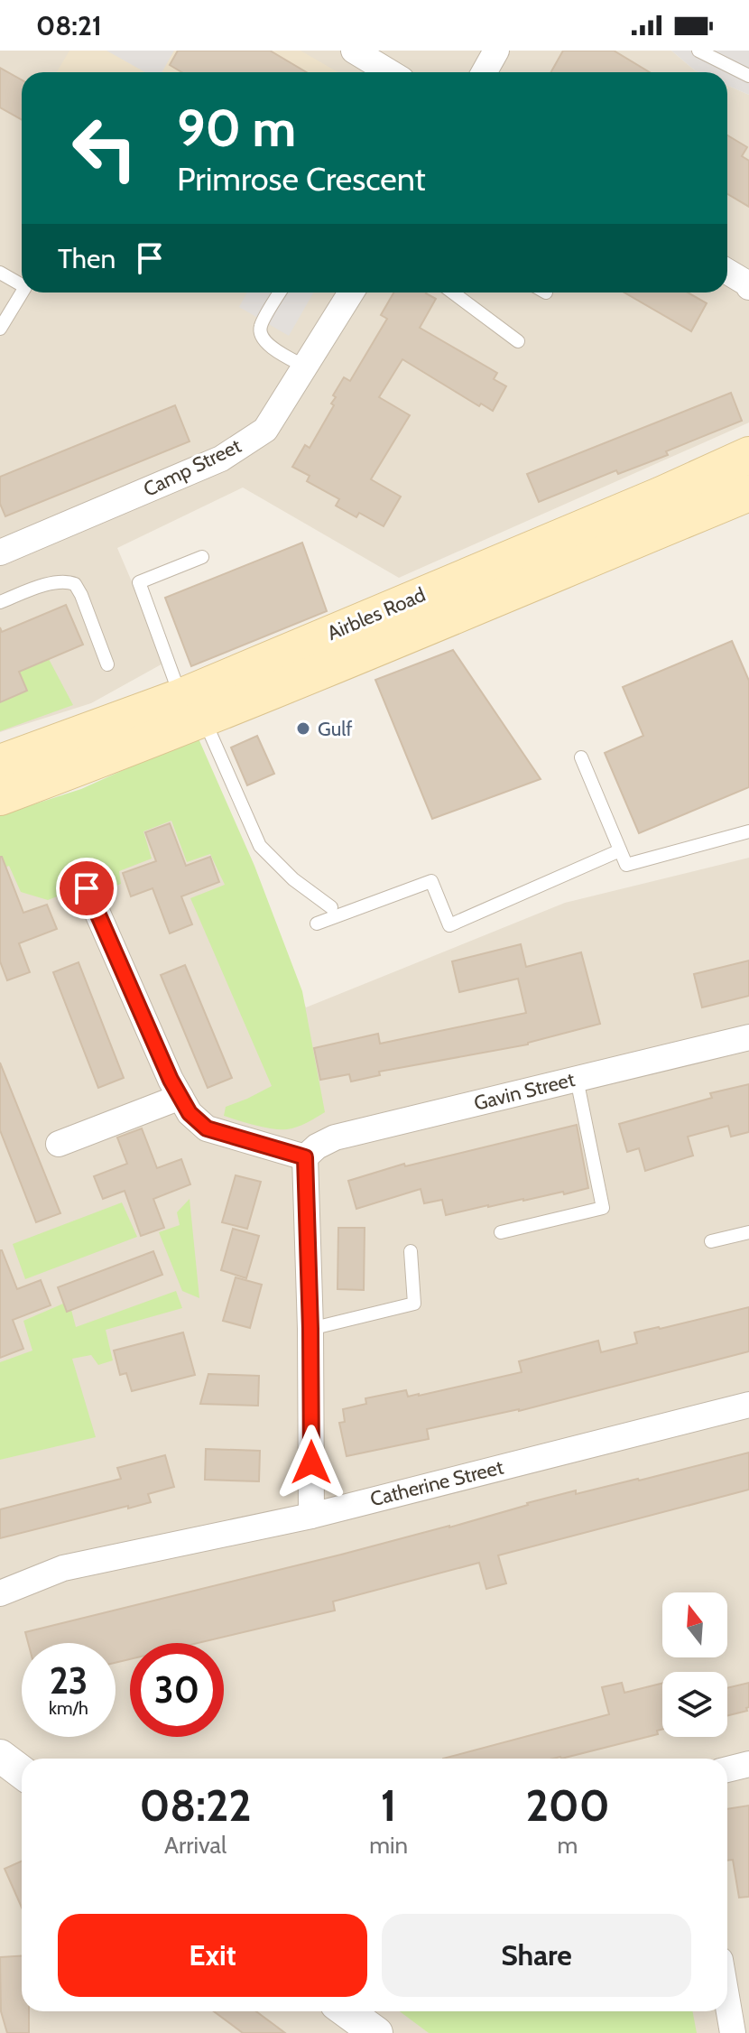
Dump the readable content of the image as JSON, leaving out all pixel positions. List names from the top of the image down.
{
  "streets": {
    "main road": ["Airbles Road"],
    "street": ["Camp Street", "Gavin Street", "Catherine Street"]
  },
  "places": ["Gulf"],
  "north": "top",
  "page": {
    "status": "08:21",
    "turn": ["90 m", "Primrose Crescent"],
    "then": "Then",
    "speed": "23 km/h",
    "limit": "30",
    "eta": [
      "08:22",
      "Arrival",
      "1",
      "min",
      "200",
      "m"
    ],
    "buttons": ["Exit", "Share"]
  }
}
